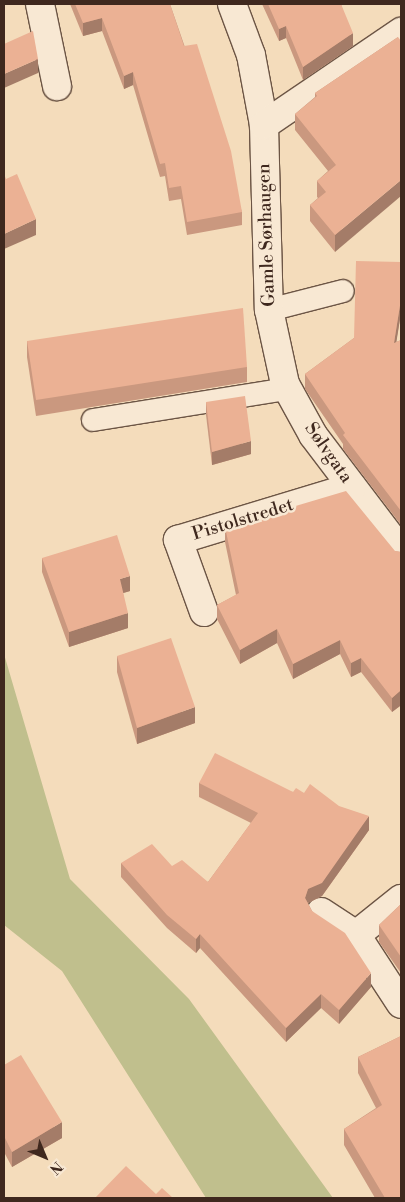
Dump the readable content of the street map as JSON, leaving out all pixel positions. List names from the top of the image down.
{
  "streets": {
    "street": ["Gamle Sørhaugen", "Sølvgata", "Pistolstredet"]
  },
  "crossings": [
    ["Gamle Sørhaugen", "Sølvgata"],
    ["Sølvgata", "Pistolstredet"]
  ],
  "north": "bottom right"
}
